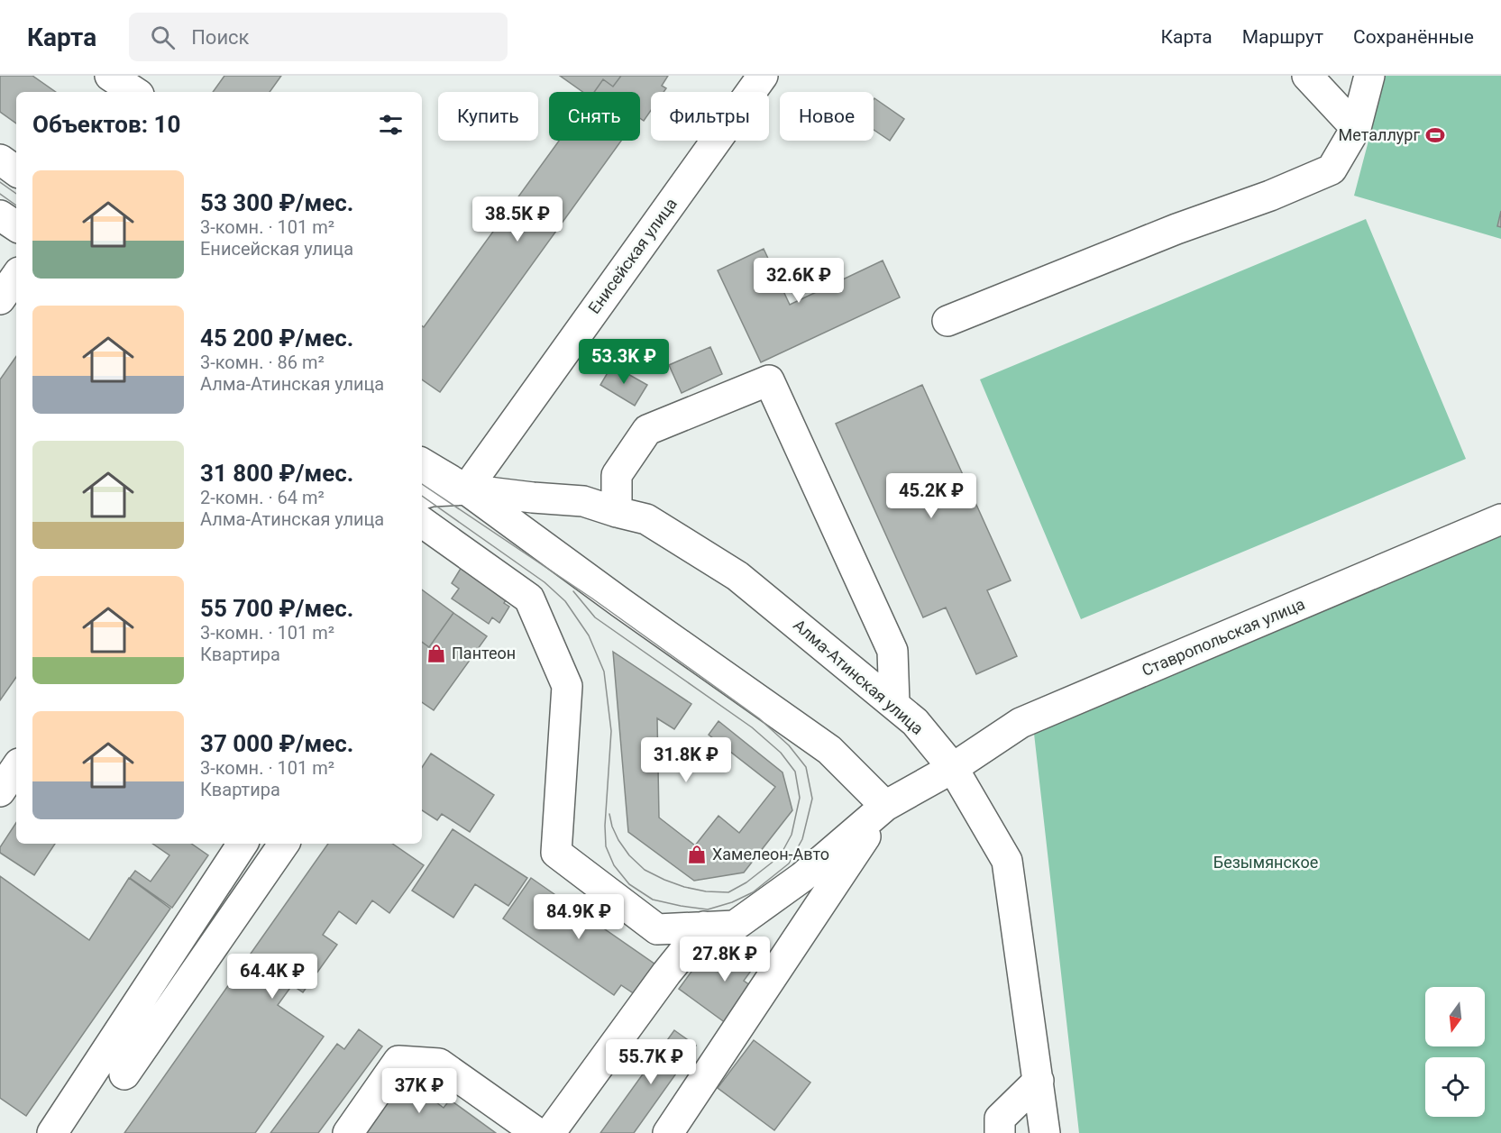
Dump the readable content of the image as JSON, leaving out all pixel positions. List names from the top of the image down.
{
  "streets": {
    "street": ["Енисейская улица", "Ставропольская улица", "Алма-Атинская улица"]
  },
  "crossings": [
    ["Енисейская улица", "Алма-Атинская улица"],
    ["Ставропольская улица", "Алма-Атинская улица"]
  ],
  "parks": ["Безымянское"],
  "places": {
    "sports": ["Металлург"],
    "shop": ["Пантеон", "Хамелеон-Авто"]
  },
  "north": "bottom",
  "page": {
    "header": "Карта",
    "search": "Поиск",
    "nav": ["Карта", "Маршрут", "Сохранённые"],
    "chip": [
      "Купить",
      "Снять",
      "Фильтры",
      "Новое"
    ],
    "heading": "Объектов: 10",
    "list": [
      {
        "name": "53 300 ₽/мес.",
        "note": "3-комн. · 101 m² · Енисейская улица"
      },
      {
        "name": "45 200 ₽/мес.",
        "note": "3-комн. · 86 m² · Алма-Атинская улица"
      },
      {
        "name": "31 800 ₽/мес.",
        "note": "2-комн. · 64 m² · Алма-Атинская улица"
      },
      {
        "name": "55 700 ₽/мес.",
        "note": "3-комн. · 101 m² · Квартира"
      },
      {
        "name": "37 000 ₽/мес.",
        "note": "3-комн. · 101 m² · Квартира"
      }
    ],
    "price": [
      "38.5K ₽",
      "32.6K ₽",
      "53.3K ₽",
      "45.2K ₽",
      "31.8K ₽",
      "84.9K ₽",
      "27.8K ₽",
      "64.4K ₽",
      "55.7K ₽",
      "37K ₽"
    ]
  }
}
